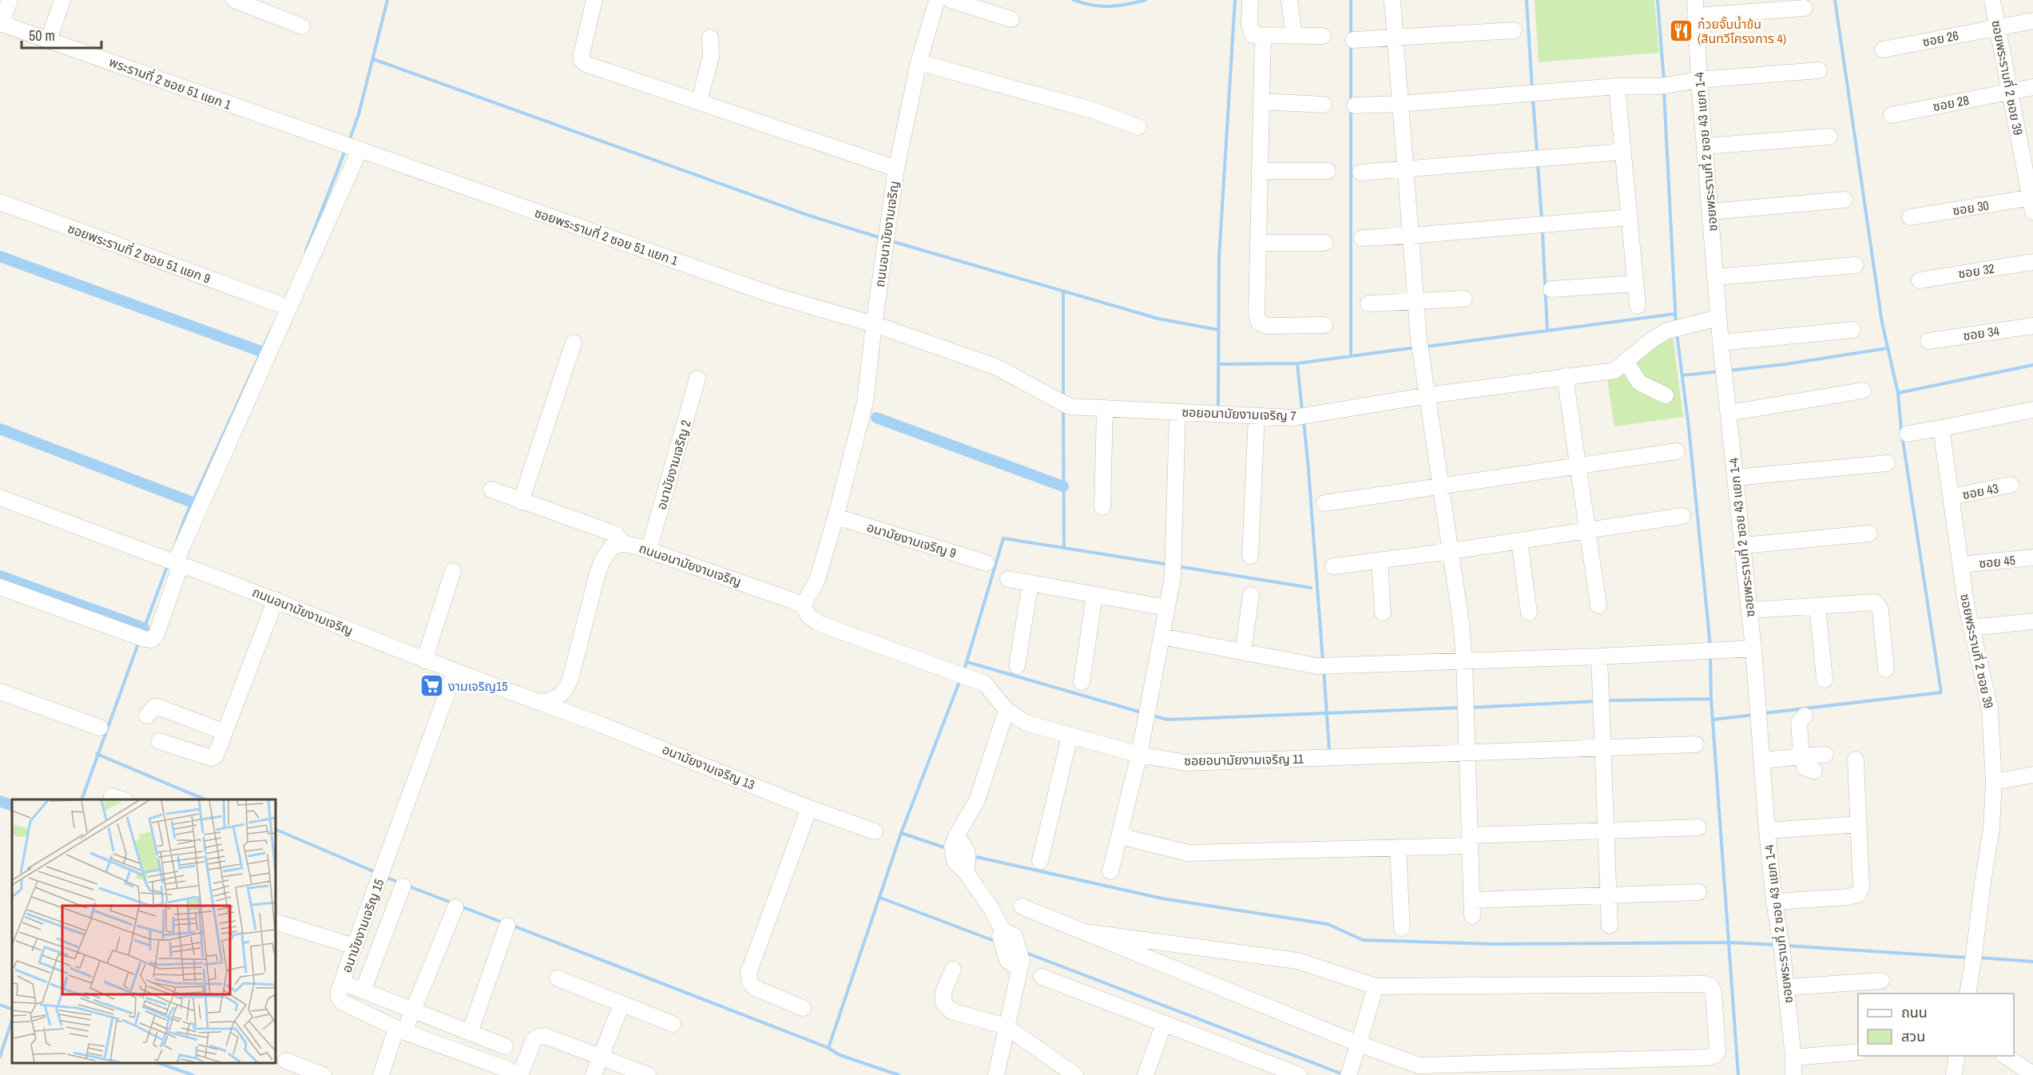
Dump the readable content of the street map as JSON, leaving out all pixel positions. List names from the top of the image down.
{
  "streets": {
    "street": [
      "ซอย 26",
      "ซอยพระรามที่ 2 ซอย 39",
      "พระรามที่ 2 ซอย 51 แยก 1",
      "ซอย 28",
      "ซอยพระรามที่ 2 ซอย 43 แยก 1-4",
      "ซอย 30",
      "ถนนอนามัยงามเจริญ",
      "ซอยพระรามที่ 2 ซอย 51 แยก 1",
      "ซอยพระรามที่ 2 ซอย 51 แยก 9",
      "ซอย 32",
      "ซอย 34",
      "ซอยอนามัยงามเจริญ 7",
      "อนามัยงามเจริญ 2",
      "ซอย 43",
      "อนามัยงามเจริญ 9",
      "ซอย 45",
      "ซอยอนามัยงามเจริญ 11",
      "อนามัยงามเจริญ 13",
      "อนามัยงามเจริญ 15"
    ]
  },
  "crossings": [
    ["ซอย 26", "ซอยพระรามที่ 2 ซอย 39"],
    ["ซอยพระรามที่ 2 ซอย 39", "ซอย 28"],
    ["ซอยพระรามที่ 2 ซอย 39", "ซอย 30"],
    ["ซอยพระรามที่ 2 ซอย 39", "ซอย 43"],
    ["ซอยพระรามที่ 2 ซอย 39", "ซอย 45"],
    ["พระรามที่ 2 ซอย 51 แยก 1", "ซอยพระรามที่ 2 ซอย 51 แยก 1"],
    ["ซอยพระรามที่ 2 ซอย 43 แยก 1-4", "ซอยอนามัยงามเจริญ 7"],
    ["ถนนอนามัยงามเจริญ", "ซอยพระรามที่ 2 ซอย 51 แยก 1"],
    ["ถนนอนามัยงามเจริญ", "ซอยอนามัยงามเจริญ 7"],
    ["ถนนอนามัยงามเจริญ", "อนามัยงามเจริญ 2"],
    ["ถนนอนามัยงามเจริญ", "อนามัยงามเจริญ 9"],
    ["ถนนอนามัยงามเจริญ", "ซอยอนามัยงามเจริญ 11"],
    ["ถนนอนามัยงามเจริญ", "อนามัยงามเจริญ 13"],
    ["ถนนอนามัยงามเจริญ", "อนามัยงามเจริญ 15"],
    ["ซอยพระรามที่ 2 ซอย 51 แยก 1", "ซอยอนามัยงามเจริญ 7"]
  ],
  "places": {
    "restaurant": ["ก๋วยจั๊บน้ำข้น (สินทวีโครงการ 4)"],
    "supermarket": ["งามเจริญ15"]
  },
  "legend": ["ถนน", "สวน"],
  "scale_bar": "50 m"
}
